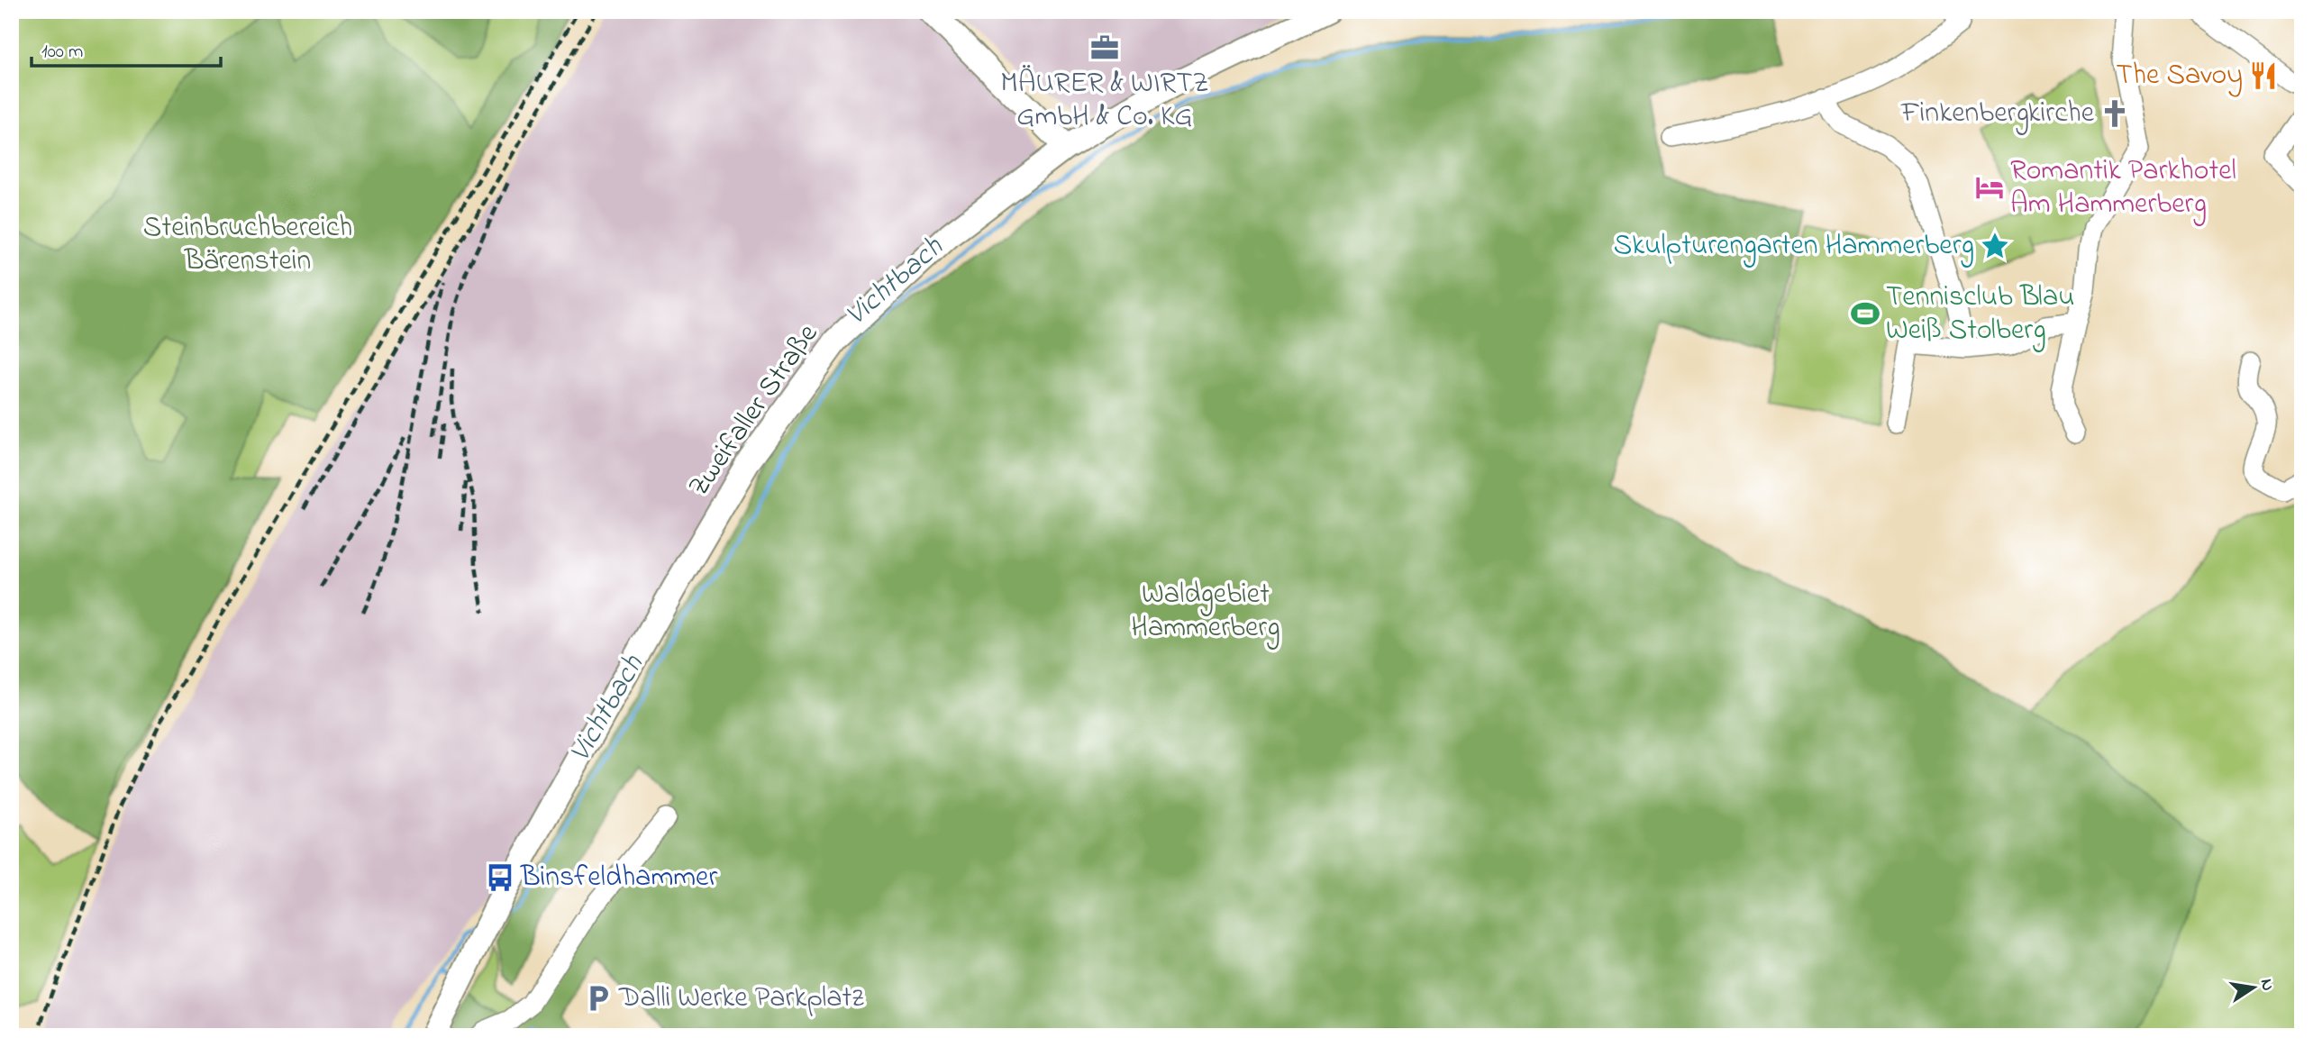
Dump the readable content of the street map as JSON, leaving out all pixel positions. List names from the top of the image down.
{
  "streets": {
    "main road": ["Zweifaller Straße"]
  },
  "water": ["Vichtbach"],
  "parks": ["Steinbruchbereich Bärenstein", "Waldgebiet Hammerberg"],
  "places": {
    "office": ["MÄURER & WIRTZ GmbH & Co. KG"],
    "restaurant": ["The Savoy"],
    "church": ["Finkenbergkirche"],
    "hotel": ["Romantik Parkhotel Am Hammerberg"],
    "place": ["Skulpturengarten Hammerberg"],
    "sports": ["Tennisclub Blau Weiß Stolberg"],
    "bus stop": ["Binsfeldhammer"],
    "parking": ["Dalli Werke Parkplatz"]
  },
  "scale_bar": "100 m",
  "north": "right"
}
